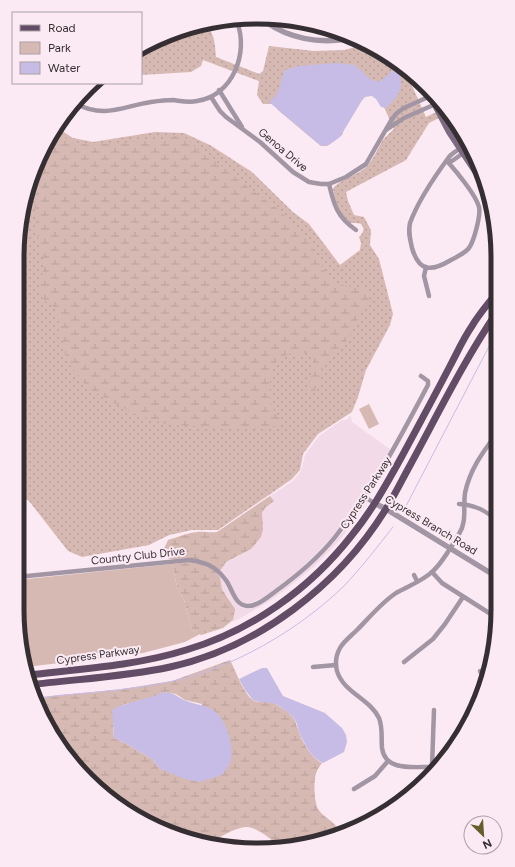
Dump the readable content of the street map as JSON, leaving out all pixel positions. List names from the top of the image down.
{
  "streets": {
    "main road": ["Cypress Parkway"],
    "street": ["Genoa Drive", "Cypress Branch Road", "Country Club Drive"]
  },
  "crossings": [
    ["Cypress Parkway", "Cypress Branch Road"]
  ],
  "legend": ["Road", "Park", "Water"],
  "north": "bottom right"
}
